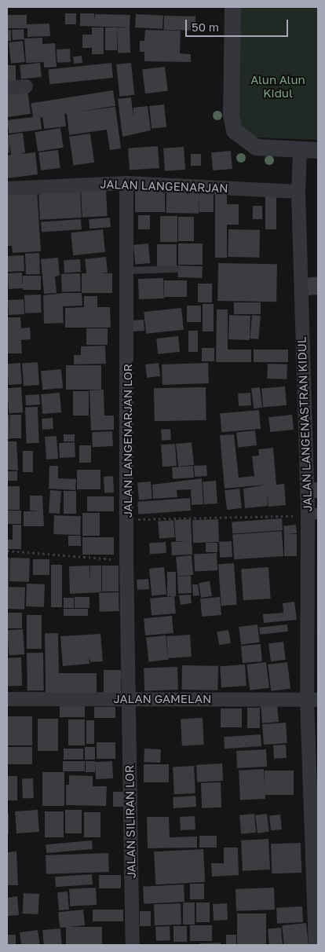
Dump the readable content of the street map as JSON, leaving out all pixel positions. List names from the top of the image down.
{
  "streets": {
    "street": [
      "JALAN LANGENARJAN",
      "JALAN LANGENASTRAN KIDUL",
      "JALAN LANGENARJAN LOR",
      "JALAN GAMELAN",
      "JALAN SILIRAN LOR"
    ]
  },
  "crossings": [
    ["JALAN LANGENARJAN", "JALAN LANGENASTRAN KIDUL"],
    ["JALAN LANGENARJAN", "JALAN LANGENARJAN LOR"],
    ["JALAN LANGENASTRAN KIDUL", "JALAN GAMELAN"],
    ["JALAN LANGENARJAN LOR", "JALAN GAMELAN"],
    ["JALAN LANGENARJAN LOR", "JALAN SILIRAN LOR"],
    ["JALAN GAMELAN", "JALAN SILIRAN LOR"]
  ],
  "parks": ["Alun Alun Kidul"],
  "scale_bar": "50 m"
}
